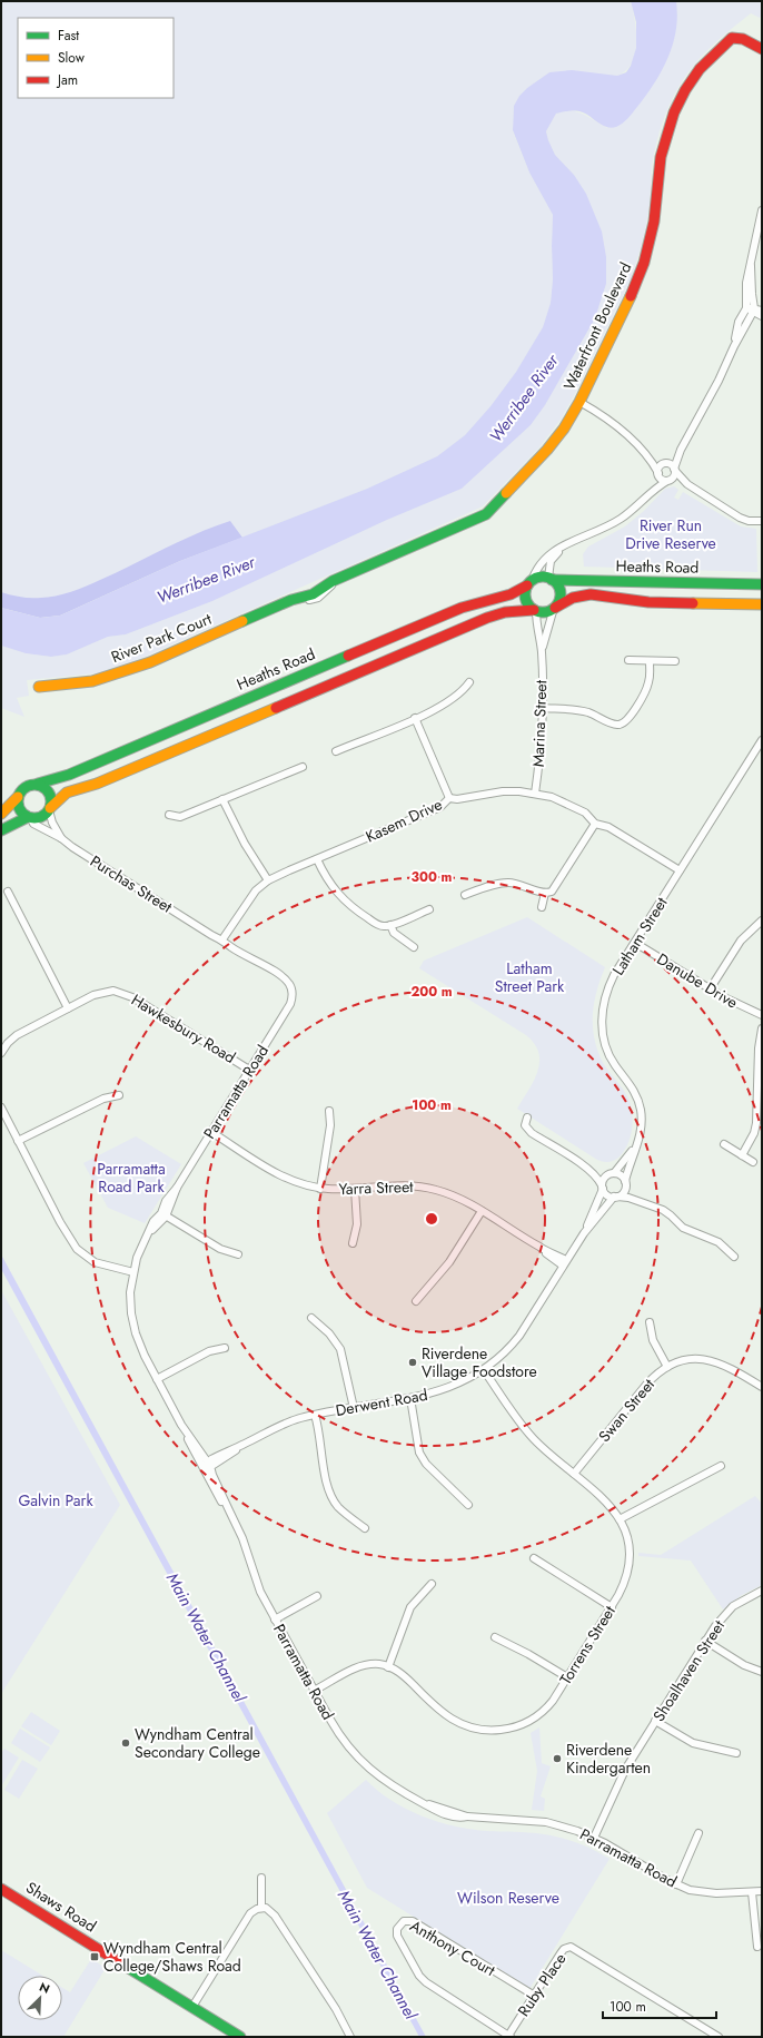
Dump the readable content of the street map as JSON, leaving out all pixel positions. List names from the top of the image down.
{
  "streets": {
    "main road": [
      "Waterfront Boulevard",
      "Heaths Road",
      "River Park Court",
      "Shaws Road"
    ],
    "street": [
      "Marina Street",
      "Kasem Drive",
      "Purchas Street",
      "Latham Street",
      "Danube Drive",
      "Hawkesbury Road",
      "Parramatta Road",
      "Yarra Street",
      "Derwent Road",
      "Swan Street",
      "Torrens Street",
      "Shoalhaven Street",
      "Anthony Court",
      "Ruby Place"
    ]
  },
  "crossings": [
    ["Waterfront Boulevard", "River Park Court"],
    ["Heaths Road", "Marina Street"],
    ["Heaths Road", "Purchas Street"],
    ["Marina Street", "Kasem Drive"],
    ["Kasem Drive", "Purchas Street"],
    ["Kasem Drive", "Latham Street"],
    ["Kasem Drive", "Parramatta Road"],
    ["Purchas Street", "Parramatta Road"],
    ["Latham Street", "Danube Drive"],
    ["Latham Street", "Derwent Road"],
    ["Hawkesbury Road", "Parramatta Road"],
    ["Parramatta Road", "Yarra Street"],
    ["Parramatta Road", "Derwent Road"],
    ["Parramatta Road", "Torrens Street"],
    ["Parramatta Road", "Shoalhaven Street"],
    ["Yarra Street", "Derwent Road"],
    ["Derwent Road", "Torrens Street"],
    ["Swan Street", "Torrens Street"],
    ["Anthony Court", "Ruby Place"]
  ],
  "water": ["Werribee River", "Main Water Channel"],
  "parks": [
    "River Run Drive Reserve",
    "Latham Street Park",
    "Parramatta Road Park",
    "Galvin Park",
    "Wilson Reserve"
  ],
  "places": {
    "other": ["Riverdene Village Foodstore", "Wyndham Central Secondary College", "Riverdene Kindergarten"],
    "transit": ["Wyndham Central College/Shaws Road"]
  },
  "legend": ["Fast", "Slow", "Jam"],
  "scale_bar": "100 m",
  "north": "top right",
  "rings": ["300 m", "200 m", "100 m"]
}
